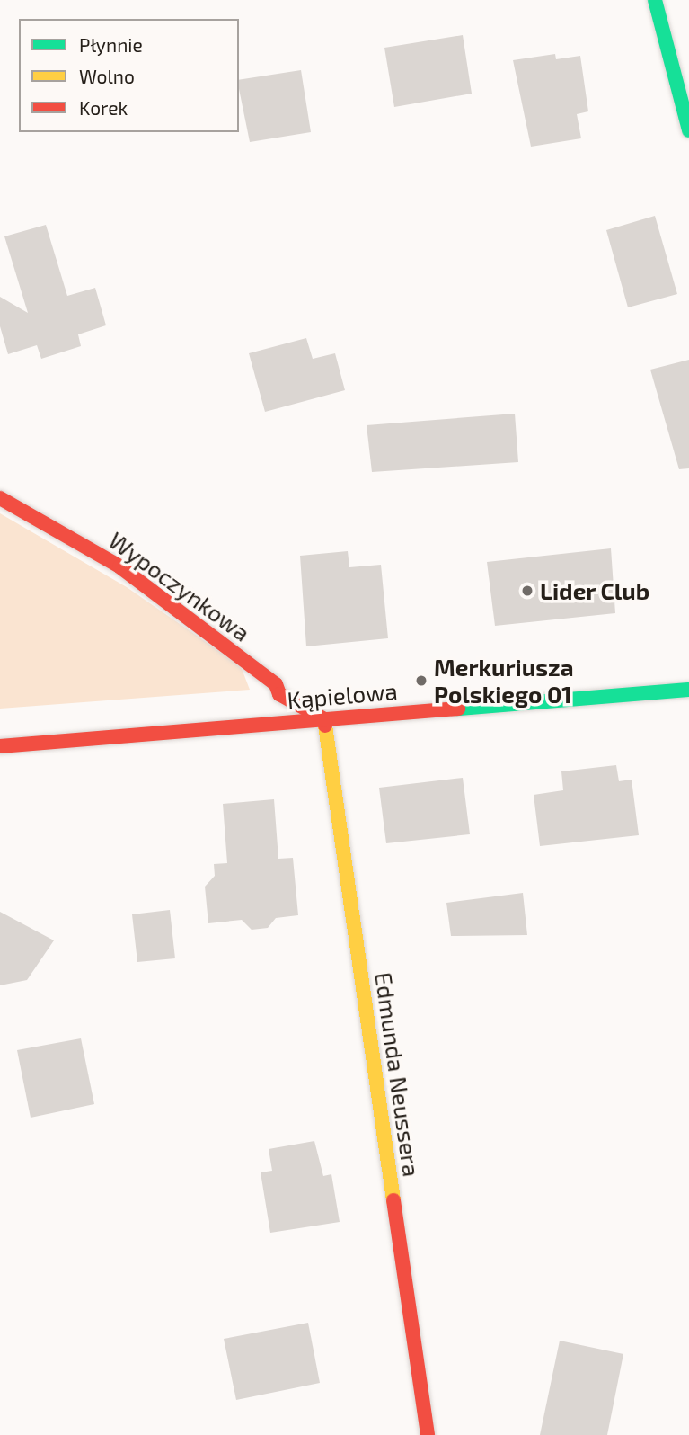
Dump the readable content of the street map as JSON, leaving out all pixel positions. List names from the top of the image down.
{
  "streets": {
    "street": ["Wypoczynkowa", "Kąpielowa", "Edmunda Neussera"]
  },
  "crossings": [
    ["Wypoczynkowa", "Kąpielowa"],
    ["Wypoczynkowa", "Edmunda Neussera"],
    ["Kąpielowa", "Edmunda Neussera"]
  ],
  "places": ["Lider Club", "Merkuriusza Polskiego 01"],
  "legend": ["Płynnie", "Wolno", "Korek"]
}
